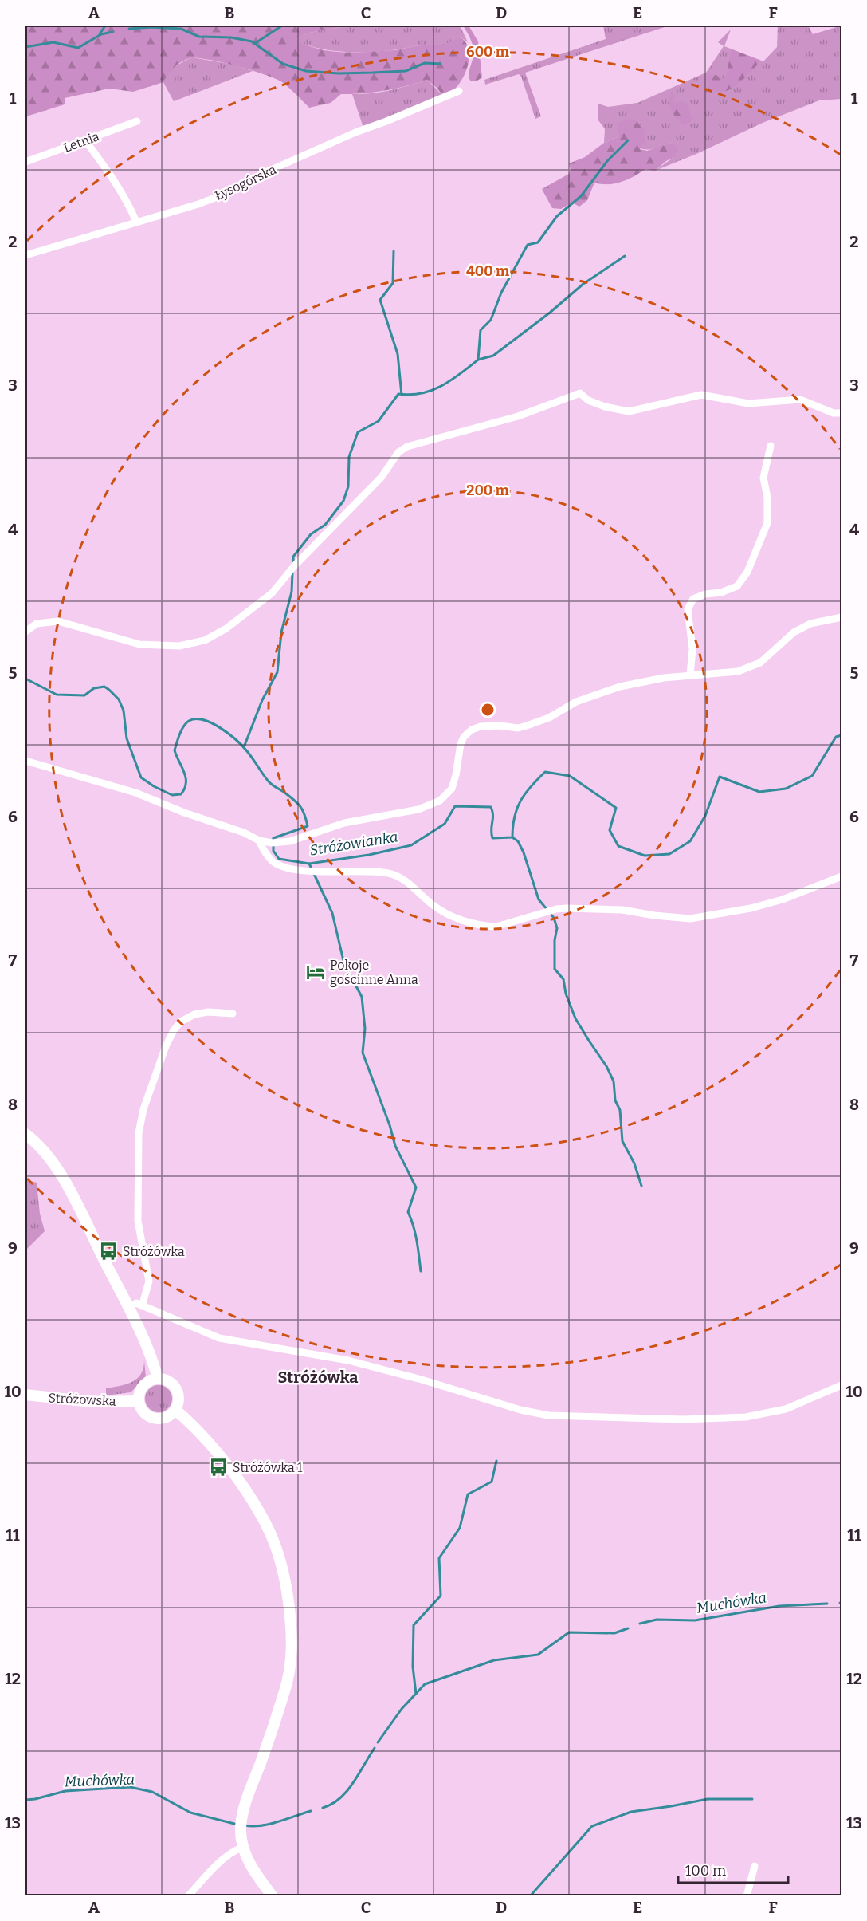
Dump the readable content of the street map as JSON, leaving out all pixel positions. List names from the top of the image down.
{
  "streets": {
    "main road": ["Stróżowska"],
    "street": ["Letnia", "Łysogórska"]
  },
  "districts": ["Stróżówka"],
  "water": ["Stróżowianka", "Muchówka"],
  "places": {
    "hotel": ["Pokoje gościnne Anna"],
    "bus stop": ["Stróżówka", "Stróżówka 1"]
  },
  "scale_bar": "100 m",
  "grid": {
    "columns": [
      "A",
      "B",
      "C",
      "D",
      "E",
      "F"
    ],
    "rows": [
      "1",
      "2",
      "3",
      "4",
      "5",
      "6",
      "7",
      "8",
      "9",
      "10",
      "11",
      "12",
      "13"
    ]
  },
  "rings": ["600 m", "400 m", "200 m"]
}
